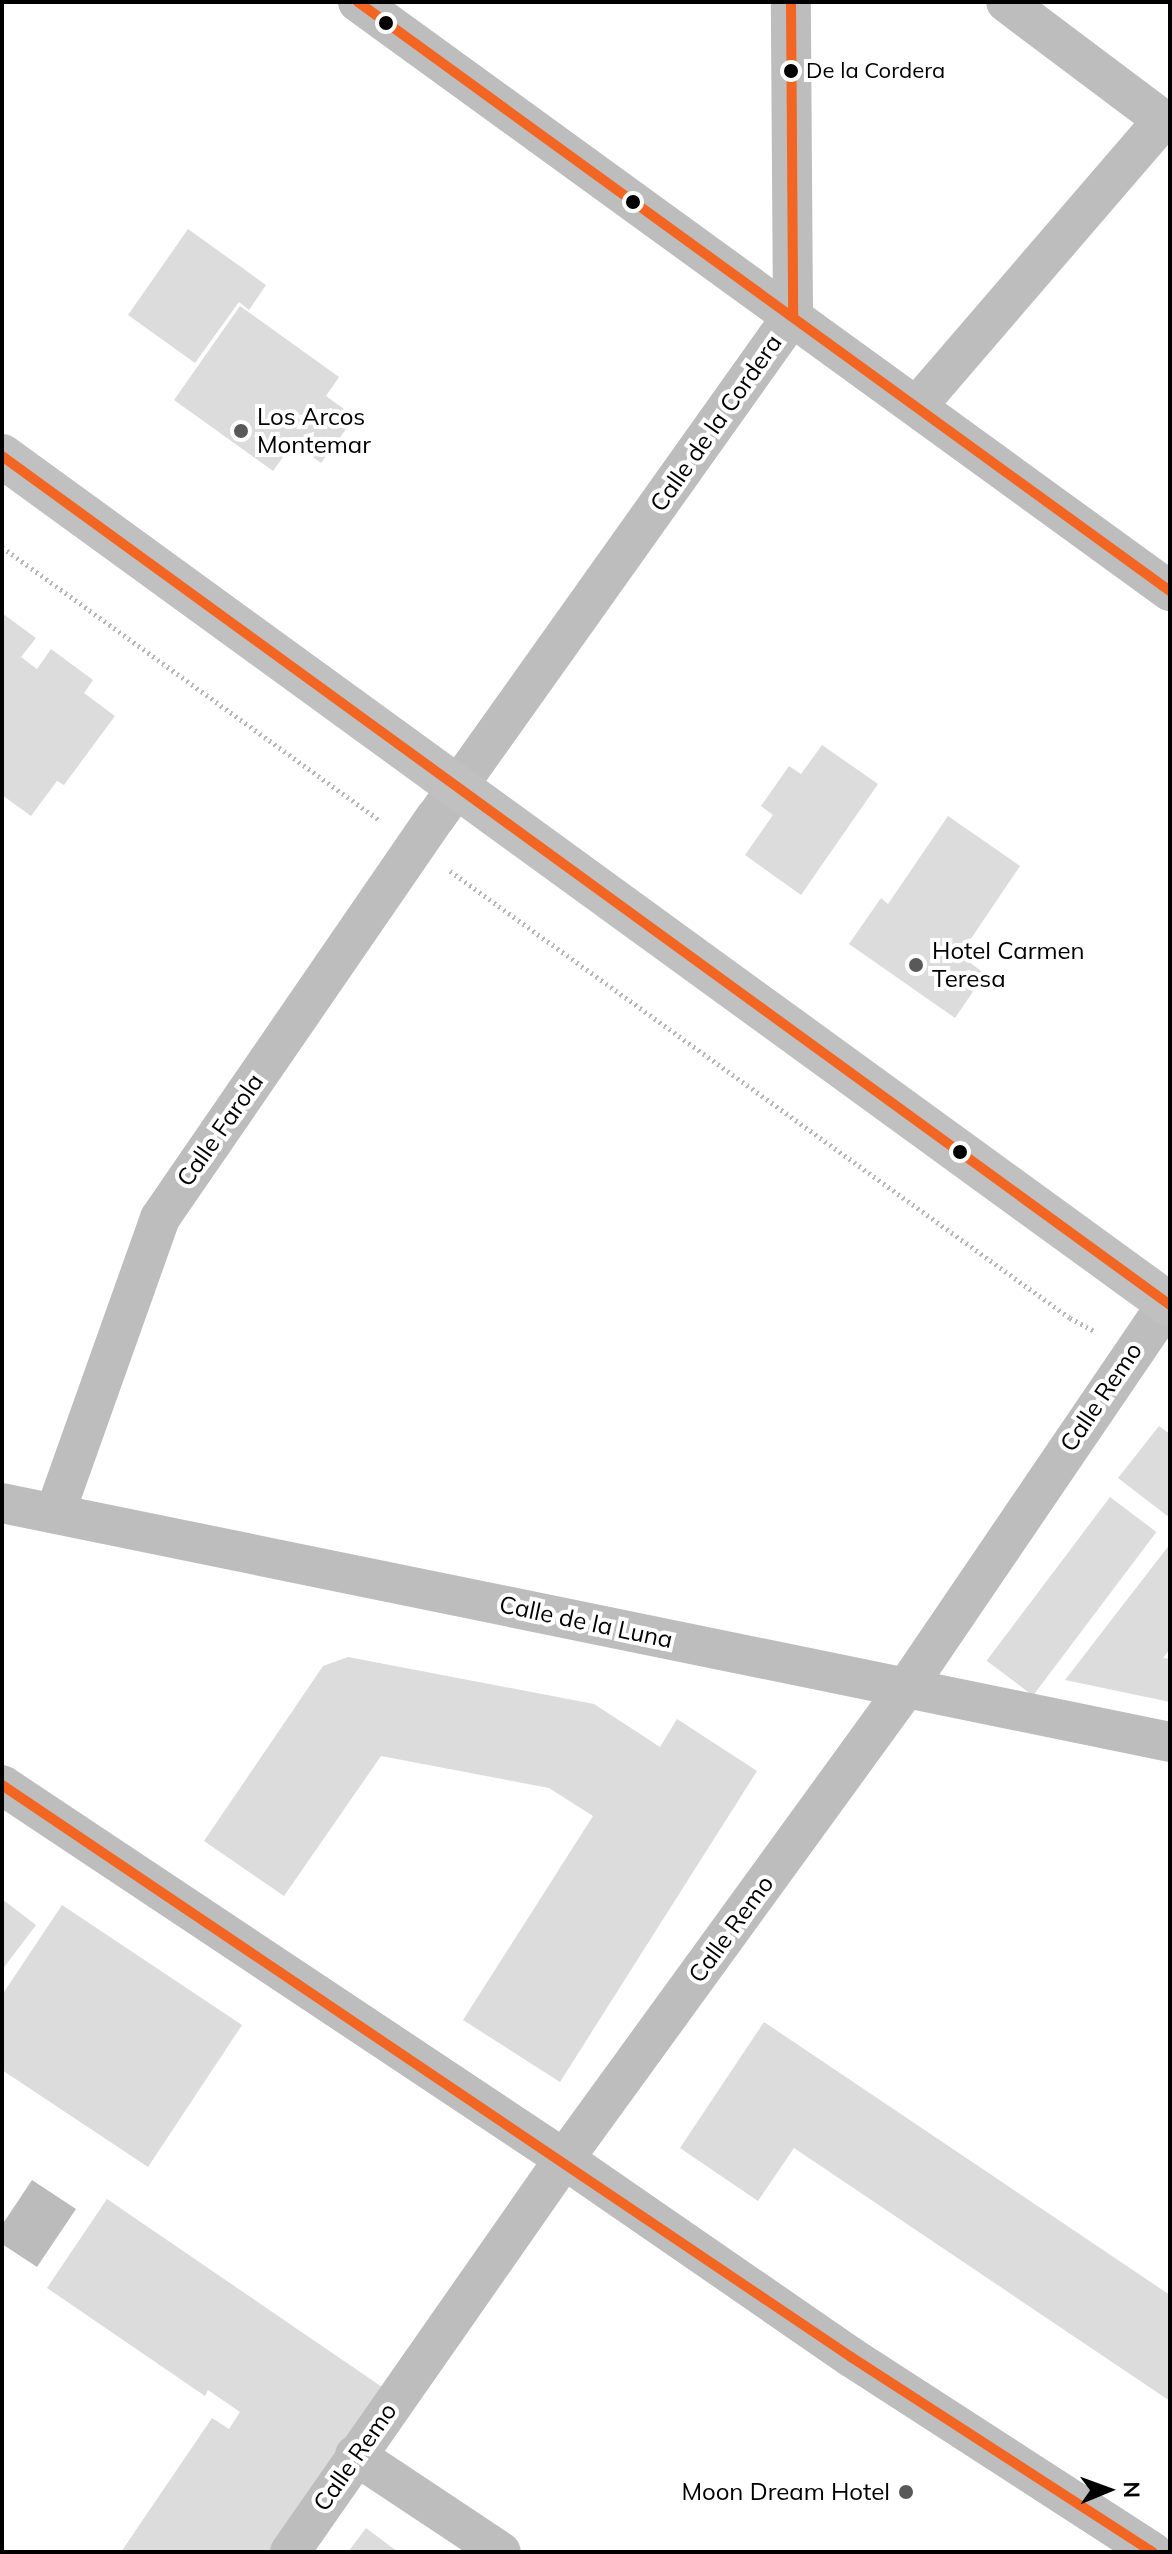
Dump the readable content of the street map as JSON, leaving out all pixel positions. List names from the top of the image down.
{
  "streets": {
    "street": [
      "Calle de la Cordera",
      "Calle Farola",
      "Calle Remo",
      "Calle de la Luna"
    ]
  },
  "crossings": [
    ["Calle de la Cordera", "Calle Farola"],
    ["Calle Farola", "Calle de la Luna"],
    ["Calle Remo", "Calle de la Luna"]
  ],
  "places": [
    "De la Cordera",
    "Los Arcos Montemar",
    "Hotel Carmen Teresa",
    "Moon Dream Hotel"
  ],
  "north": "right"
}
